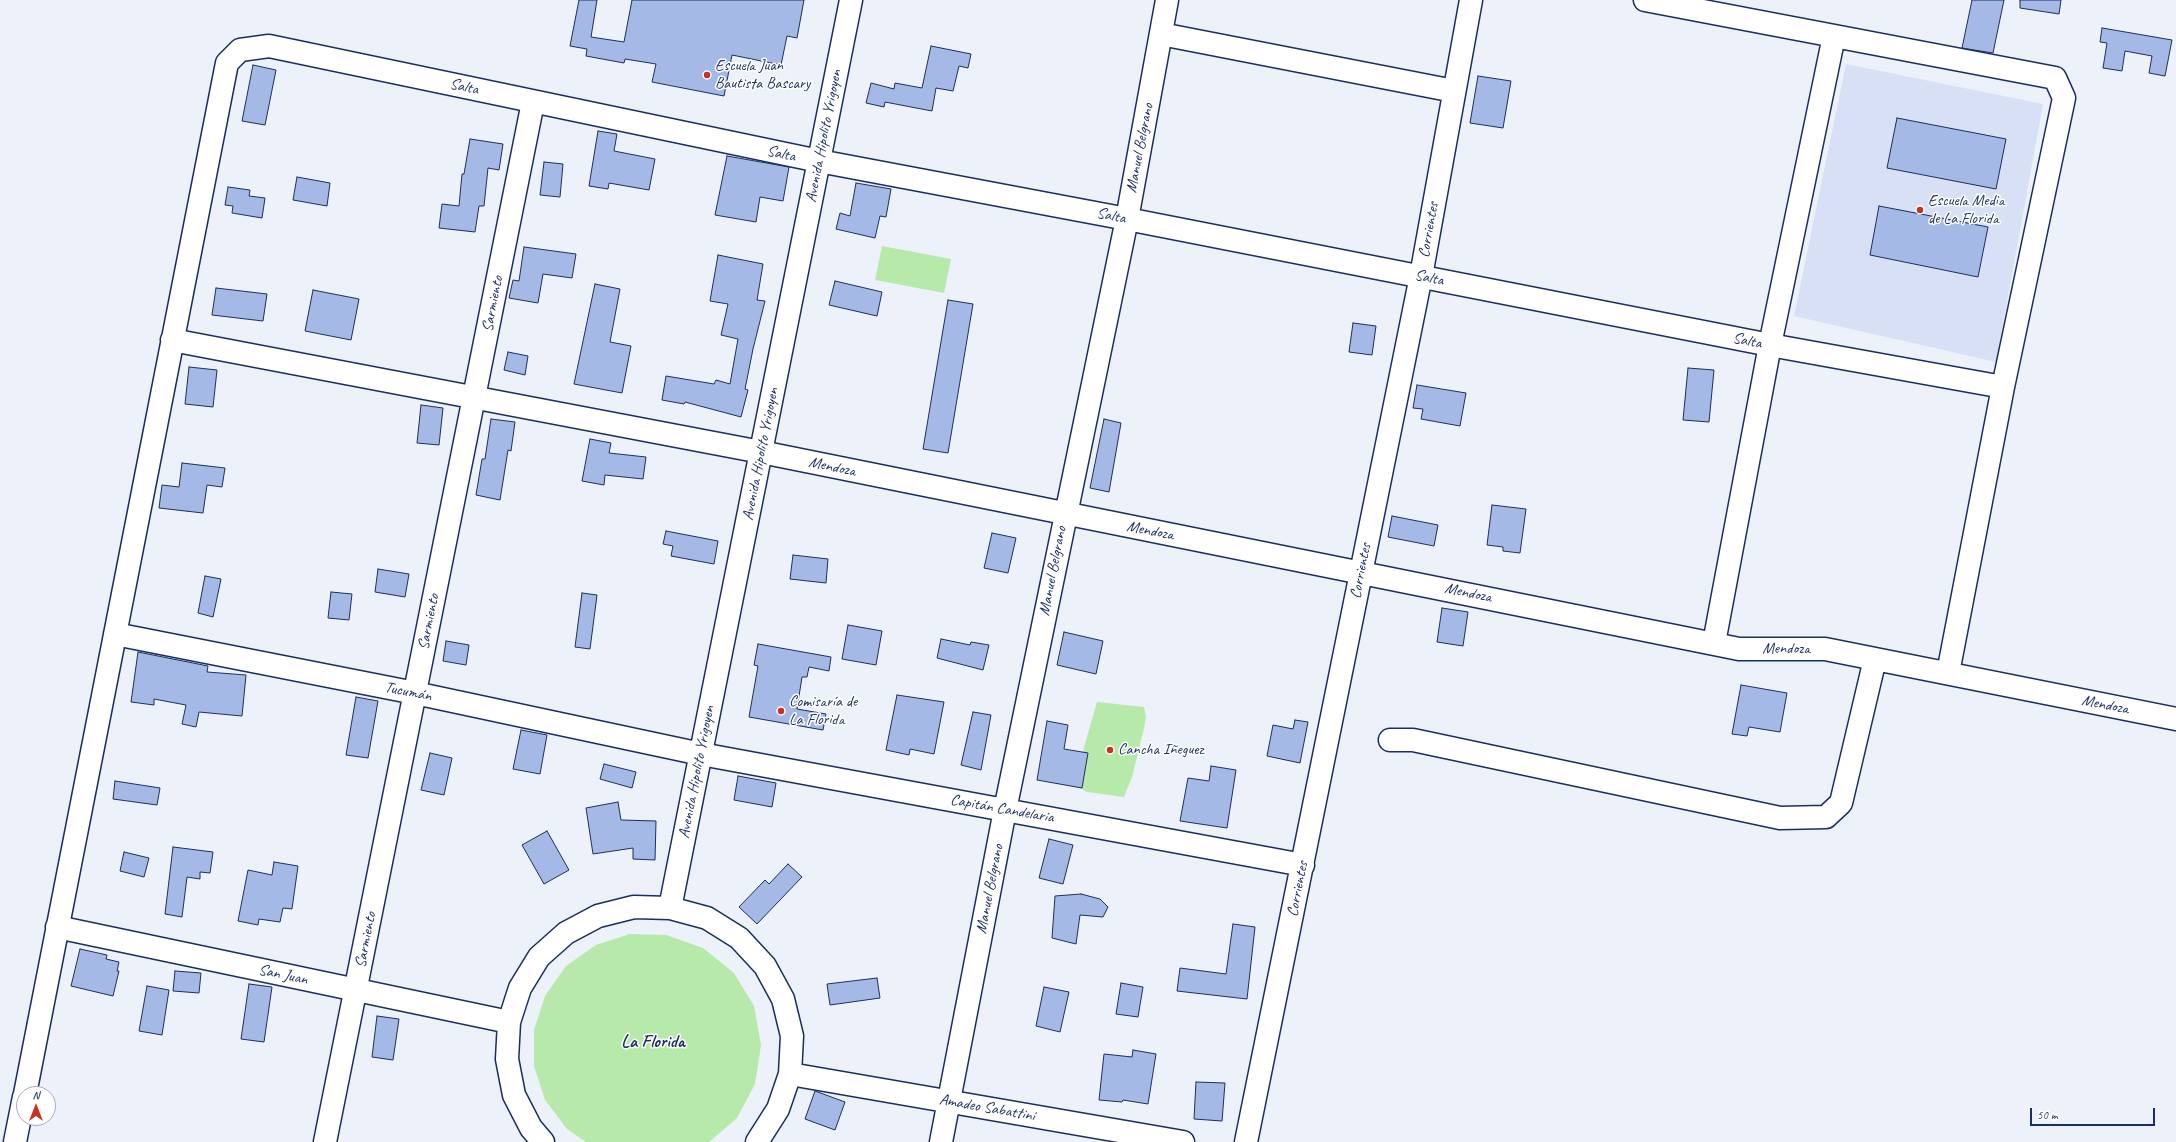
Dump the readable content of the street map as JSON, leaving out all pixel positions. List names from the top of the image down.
{
  "streets": {
    "street": [
      "Salta",
      "Avenida Hipolito Yrigoyen",
      "Manuel Belgrano",
      "Corrientes",
      "Sarmiento",
      "Mendoza",
      "Tucumán",
      "Capitán Candelaria",
      "San Juan",
      "Amadeo Sabattini"
    ]
  },
  "crossings": [
    ["Salta", "Avenida Hipolito Yrigoyen"],
    ["Salta", "Manuel Belgrano"],
    ["Salta", "Corrientes"],
    ["Salta", "Sarmiento"],
    ["Salta", "Mendoza"],
    ["Avenida Hipolito Yrigoyen", "Mendoza"],
    ["Avenida Hipolito Yrigoyen", "Tucumán"],
    ["Avenida Hipolito Yrigoyen", "Capitán Candelaria"],
    ["Manuel Belgrano", "Mendoza"],
    ["Manuel Belgrano", "Capitán Candelaria"],
    ["Manuel Belgrano", "Amadeo Sabattini"],
    ["Corrientes", "Mendoza"],
    ["Corrientes", "Capitán Candelaria"],
    ["Sarmiento", "Mendoza"],
    ["Sarmiento", "Tucumán"],
    ["Sarmiento", "San Juan"],
    ["Tucumán", "Capitán Candelaria"]
  ],
  "districts": ["La Florida"],
  "places": [
    "Escuela Juan Bautista Bascary",
    "Escuela Media de La Florida",
    "Comisaría de La Florida",
    "Cancha Iñeguez"
  ],
  "scale_bar": "50 m",
  "north": "top"
}
